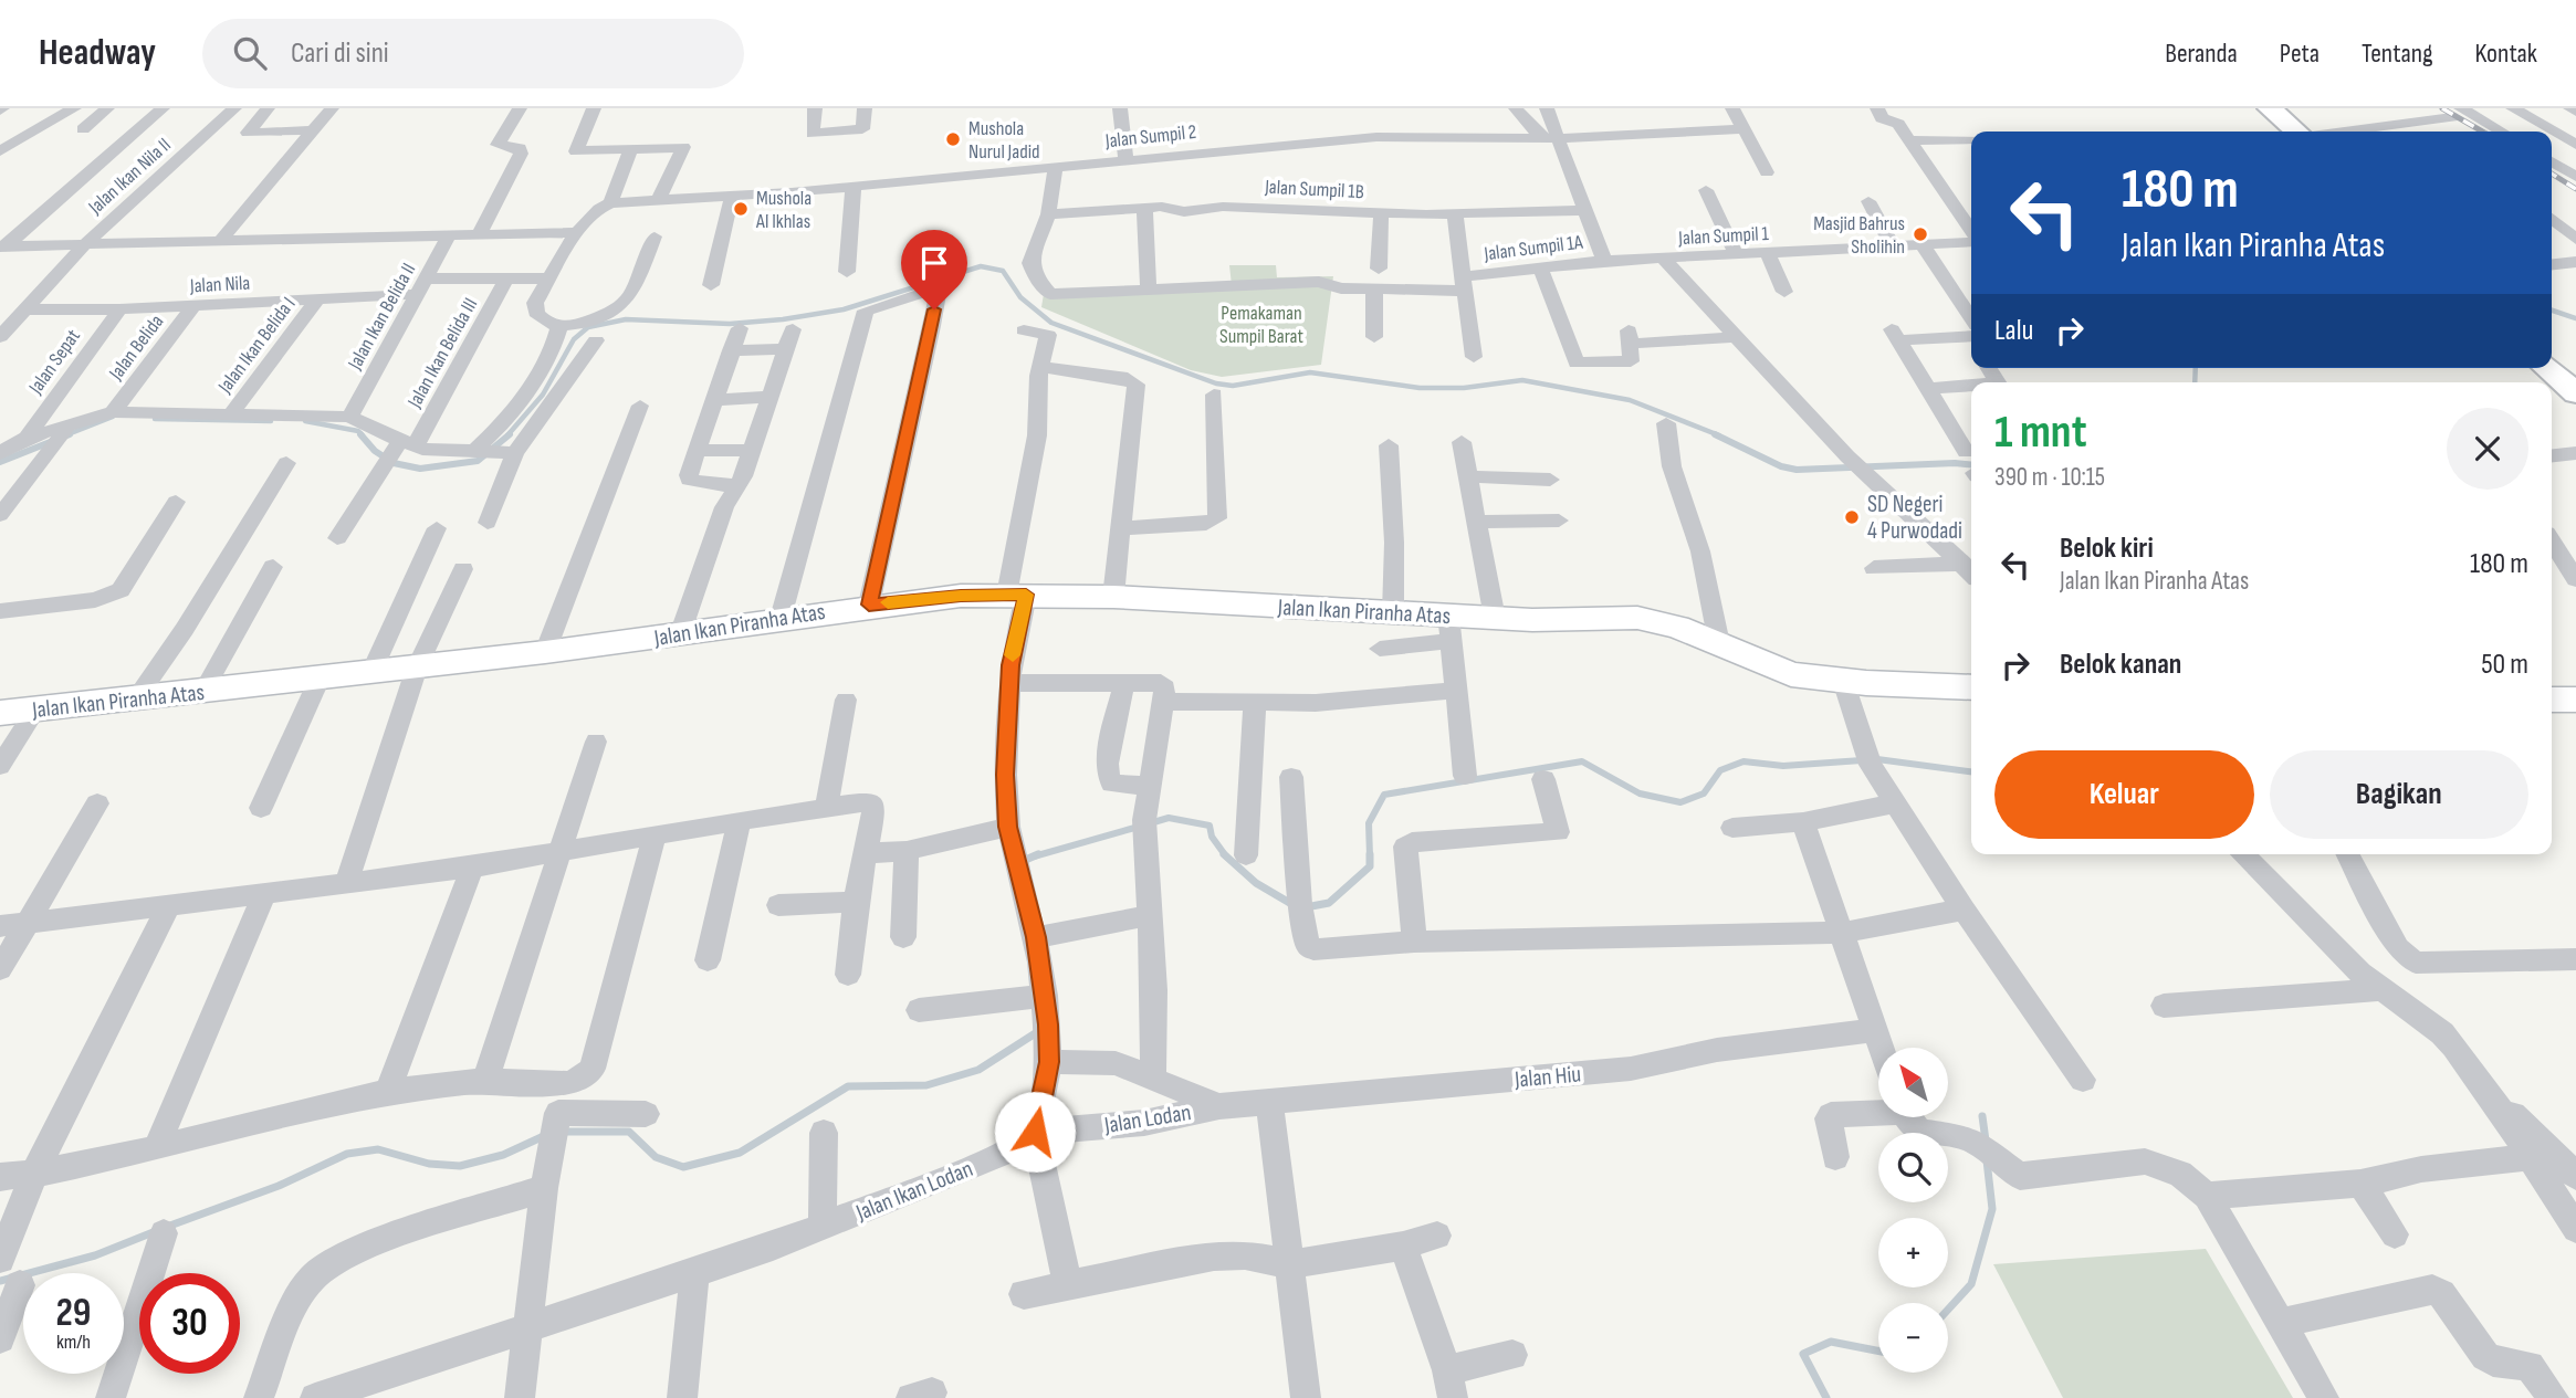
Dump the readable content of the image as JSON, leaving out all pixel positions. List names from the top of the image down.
{
  "streets": {
    "street": [
      "Jalan Sumpil 2",
      "Jalan Ikan Nila II",
      "Jalan Sumpil 1B",
      "Jalan Sumpil 1",
      "Jalan Sumpil 1A",
      "Jalan Nila",
      "Jalan Ikan Belida II",
      "Jalan Ikan Belida I",
      "Jalan Belida",
      "Jalan Ikan Belida III",
      "Jalan Sepat",
      "Jalan Ikan Piranha Atas",
      "Jalan Hiu",
      "Jalan Lodan",
      "Jalan Ikan Lodan"
    ]
  },
  "crossings": [
    ["Jalan Ikan Nila II", "Jalan Nila"],
    ["Jalan Sumpil 1B", "Jalan Sumpil 1A"],
    ["Jalan Sumpil 1", "Jalan Sumpil 1A"],
    ["Jalan Nila", "Jalan Ikan Belida II"],
    ["Jalan Nila", "Jalan Ikan Belida I"],
    ["Jalan Nila", "Jalan Belida"],
    ["Jalan Nila", "Jalan Ikan Belida III"],
    ["Jalan Nila", "Jalan Sepat"],
    ["Jalan Hiu", "Jalan Lodan"],
    ["Jalan Lodan", "Jalan Ikan Lodan"]
  ],
  "parks": ["Pemakaman Sumpil Barat"],
  "places": [
    "Mushola Nurul Jadid",
    "Mushola Al Ikhlas",
    "Masjid Bahrus Sholihin",
    "SD Negeri 4 Purwodadi"
  ],
  "north": "top left",
  "page": {
    "header": "Headway",
    "search": "Cari di sini",
    "nav": [
      "Beranda",
      "Peta",
      "Tentang",
      "Kontak"
    ],
    "turn": ["180 m", "Jalan Ikan Piranha Atas"],
    "then": "Lalu",
    "heading": ["1 mnt", "390 m · 10:15"],
    "list": [
      {
        "name": "Belok kiri",
        "note": "Jalan Ikan Piranha Atas",
        "value": "180 m"
      },
      {
        "name": "Belok kanan",
        "value": "50 m"
      }
    ],
    "buttons": ["Keluar", "Bagikan"],
    "map_buttons": ["+", "−"],
    "speed": "29 km/h",
    "limit": "30"
  }
}
